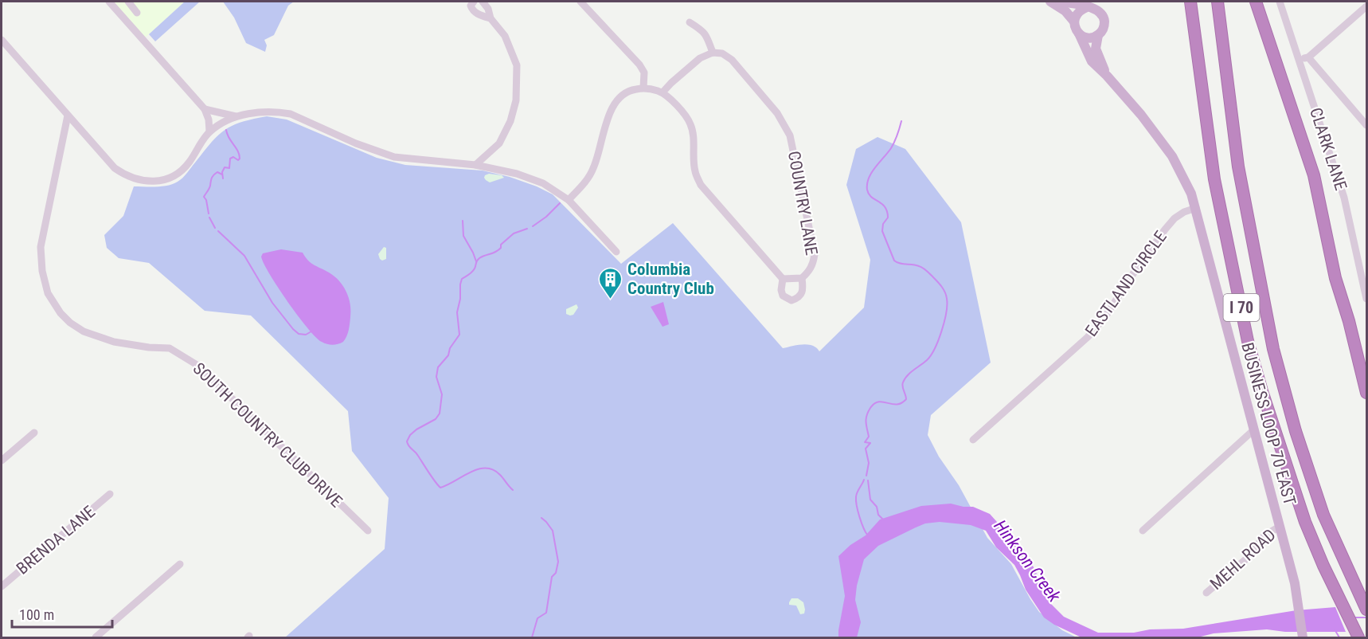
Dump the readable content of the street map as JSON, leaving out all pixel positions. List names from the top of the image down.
{
  "streets": {
    "highway": ["I 70"],
    "main road": ["BUSINESS LOOP 70 EAST"],
    "street": [
      "CLARK LANE",
      "COUNTRY LANE",
      "EASTLAND CIRCLE",
      "SOUTH COUNTRY CLUB DRIVE",
      "BRENDA LANE",
      "MEHL ROAD"
    ]
  },
  "crossings": [
    ["EASTLAND CIRCLE", "BUSINESS LOOP 70 EAST"],
    ["BUSINESS LOOP 70 EAST", "MEHL ROAD"]
  ],
  "water": ["Hinkson Creek"],
  "places": {
    "building": ["Columbia Country Club"]
  },
  "scale_bar": "100 m"
}
